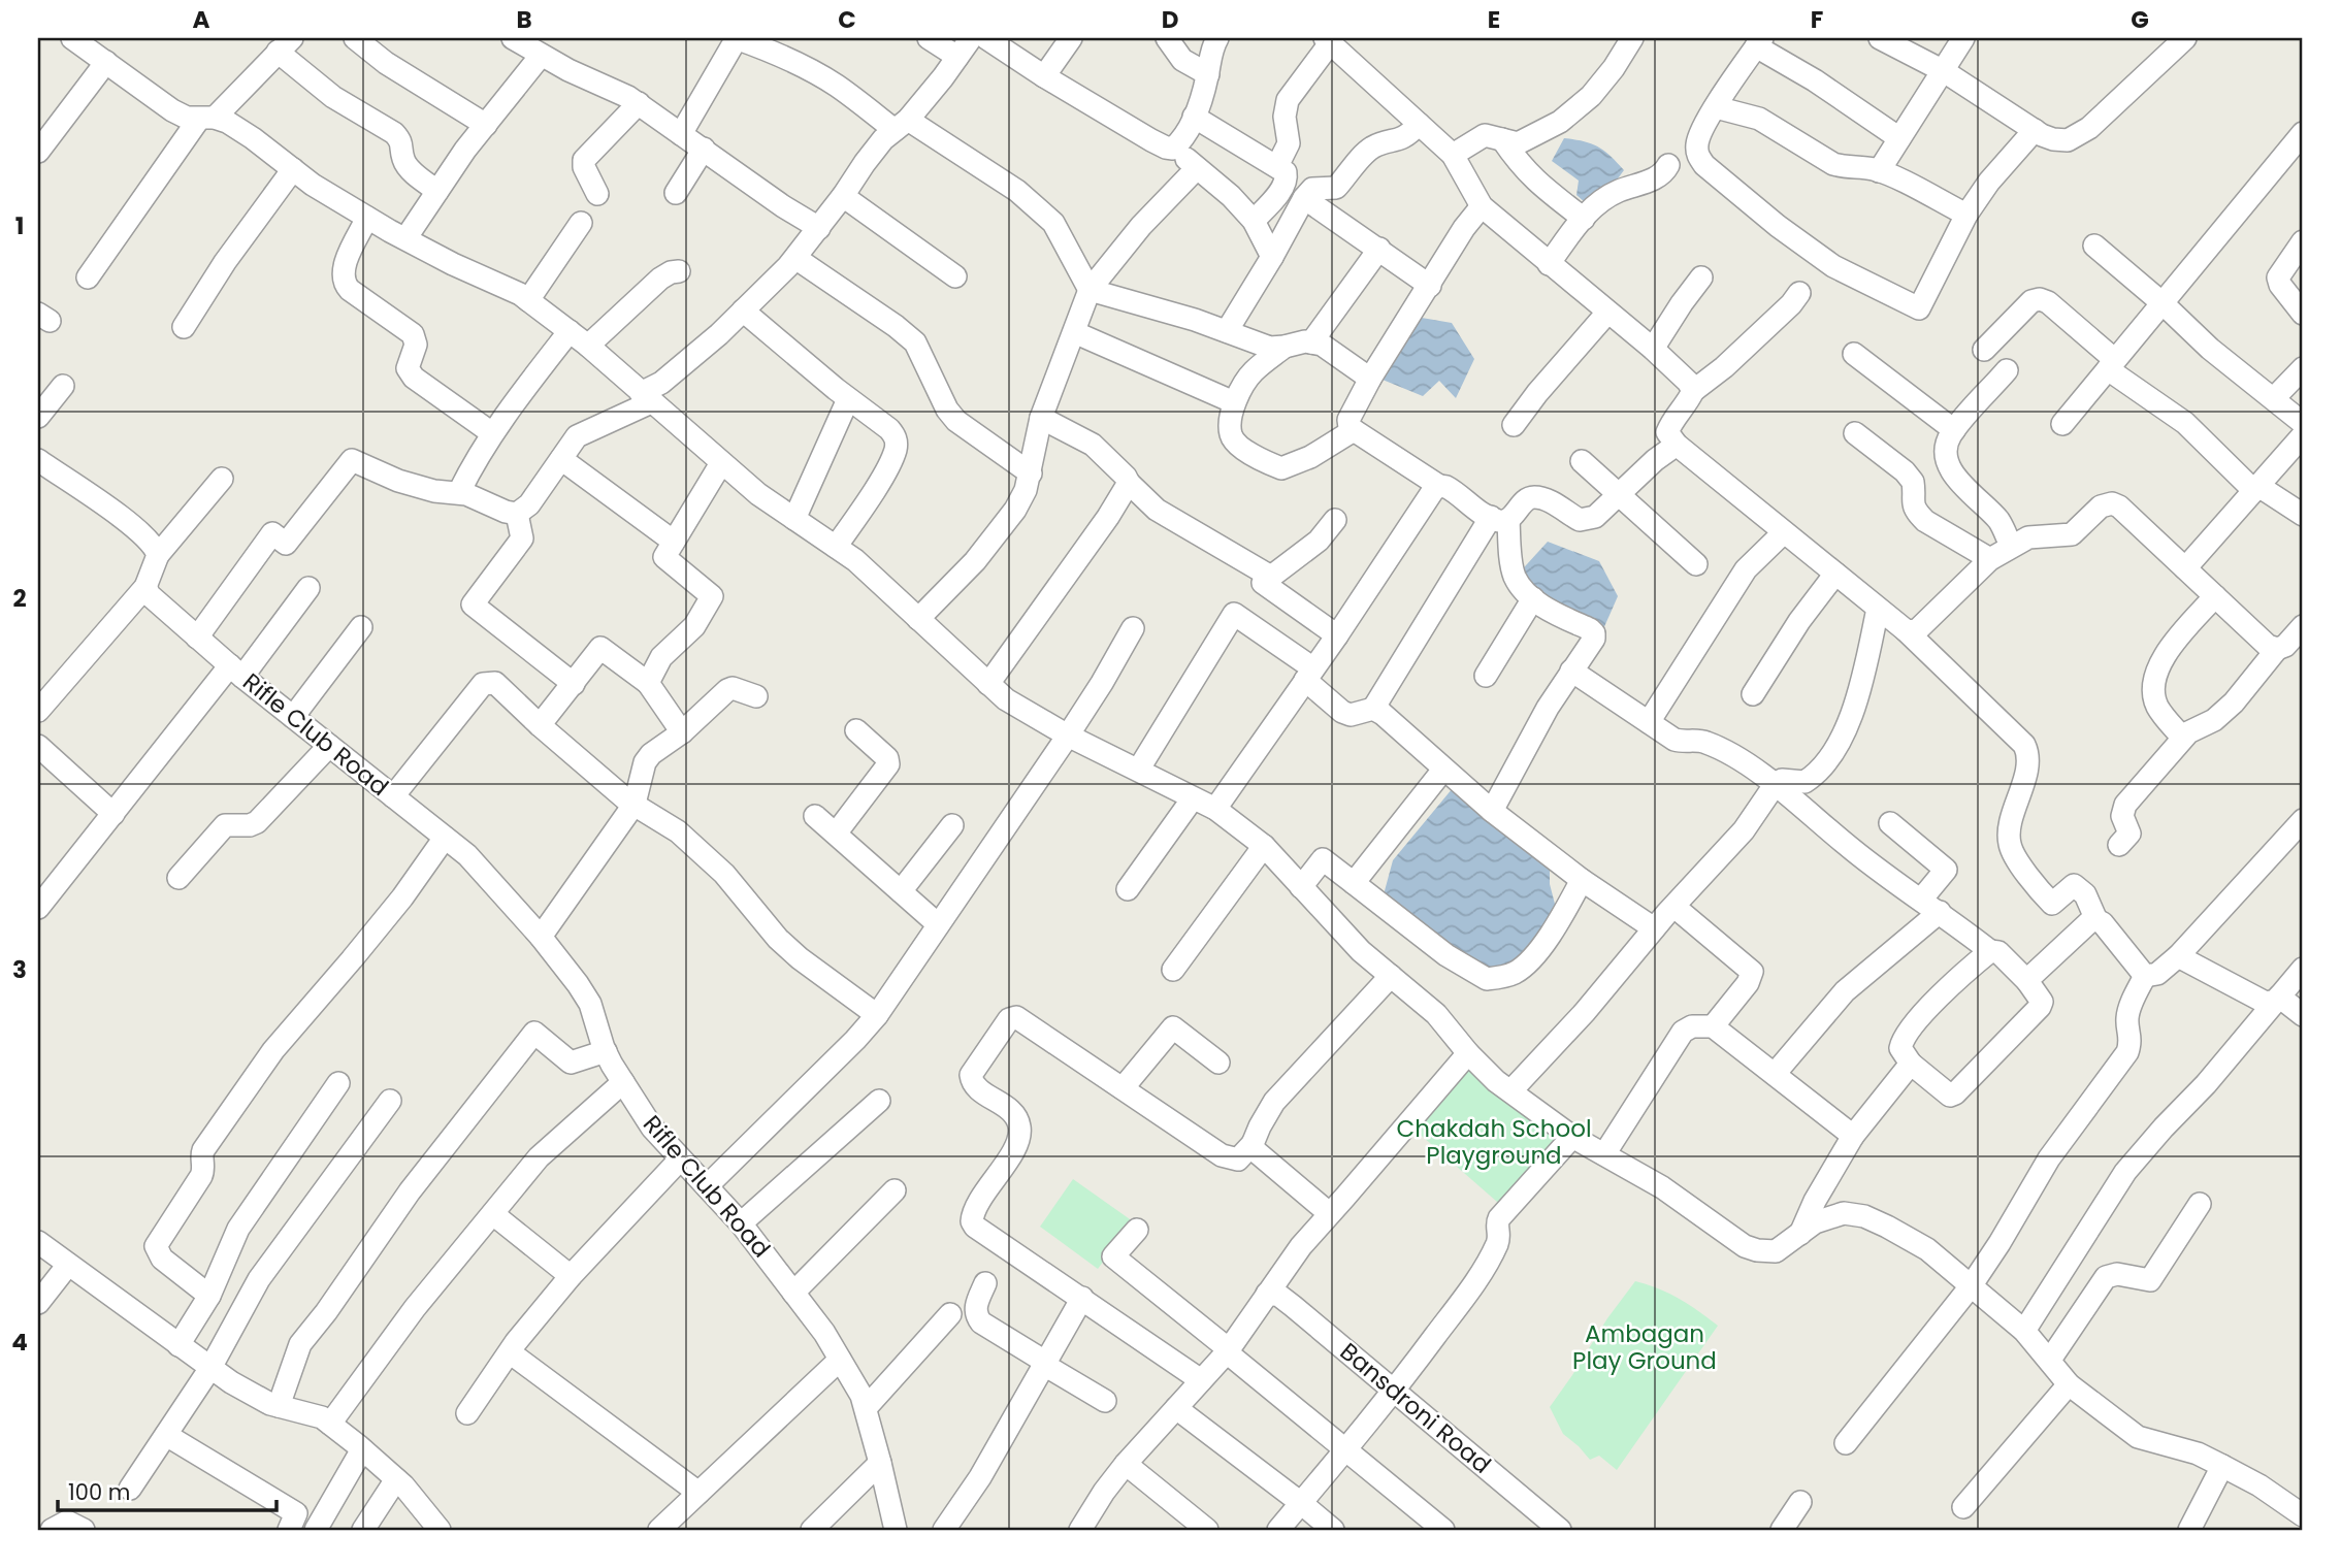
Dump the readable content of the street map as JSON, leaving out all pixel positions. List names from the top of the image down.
{
  "streets": {
    "street": ["Rifle Club Road", "Bansdroni Road"]
  },
  "parks": ["Chakdah School Playground", "Ambagan Play Ground"],
  "scale_bar": "100 m",
  "grid": {
    "columns": [
      "A",
      "B",
      "C",
      "D",
      "E",
      "F",
      "G"
    ],
    "rows": [
      "1",
      "2",
      "3",
      "4"
    ]
  }
}
